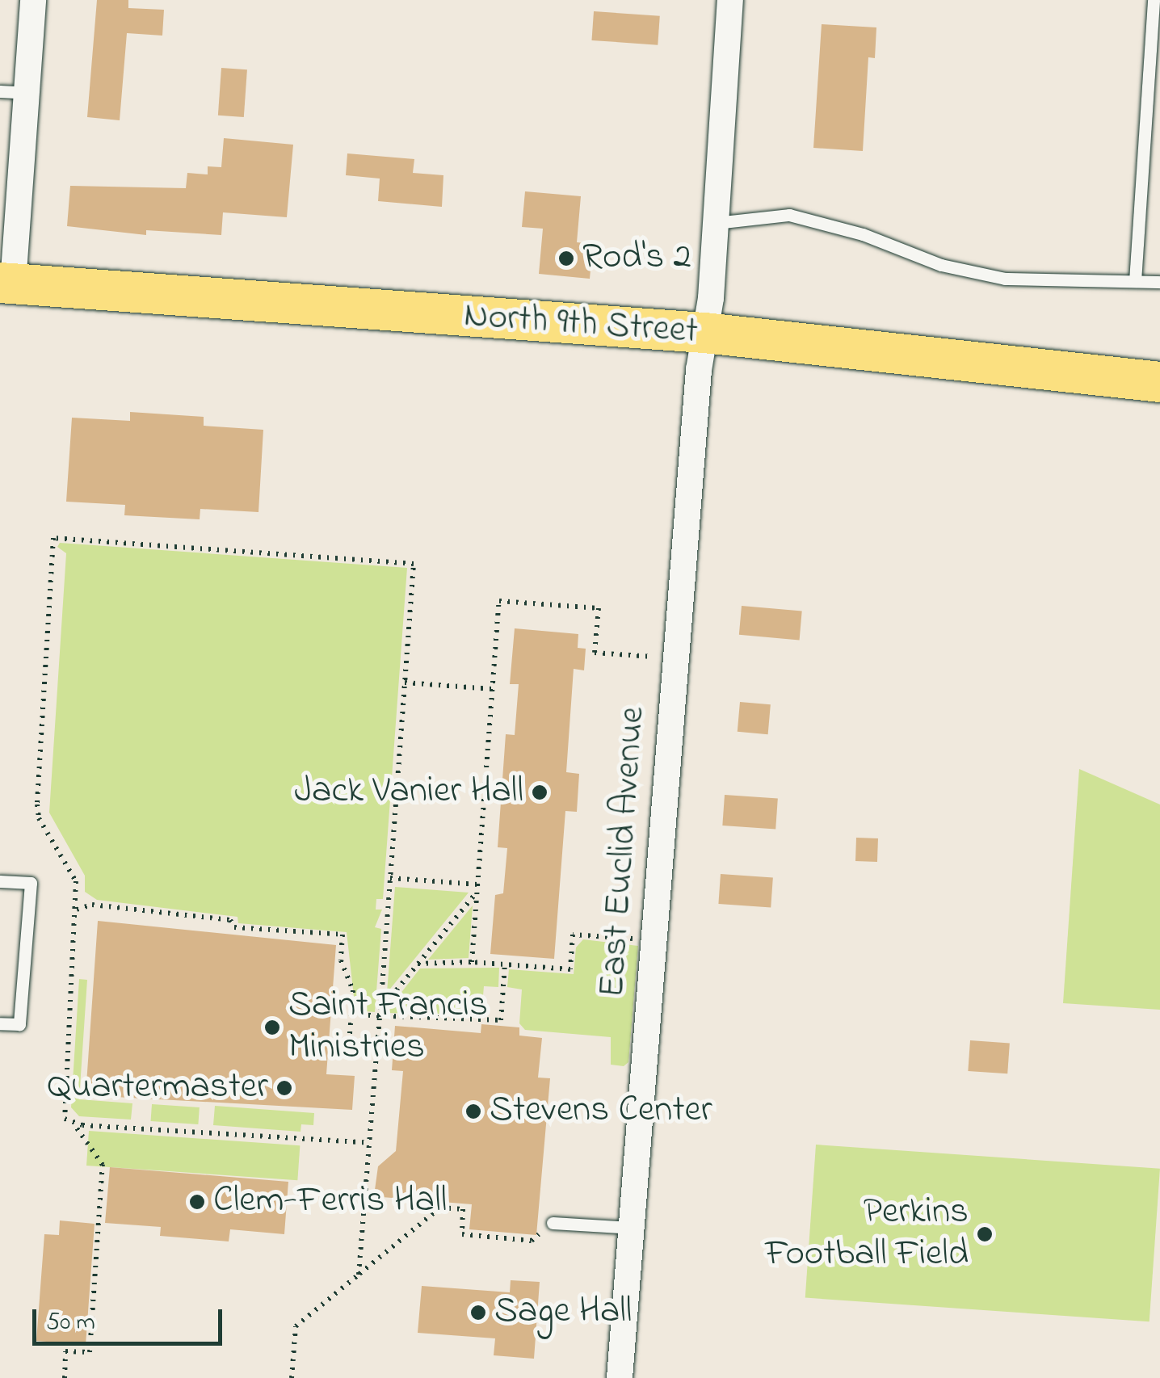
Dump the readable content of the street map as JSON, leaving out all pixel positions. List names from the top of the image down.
{
  "streets": {
    "main road": ["North 9th Street"],
    "street": ["East Euclid Avenue"]
  },
  "crossings": [
    ["North 9th Street", "East Euclid Avenue"]
  ],
  "places": [
    "Rod's 2",
    "Jack Vanier Hall",
    "Saint Francis Ministries",
    "Quartermaster",
    "Stevens Center",
    "Clem-Ferris Hall",
    "Perkins Football Field",
    "Sage Hall"
  ],
  "scale_bar": "50 m"
}
